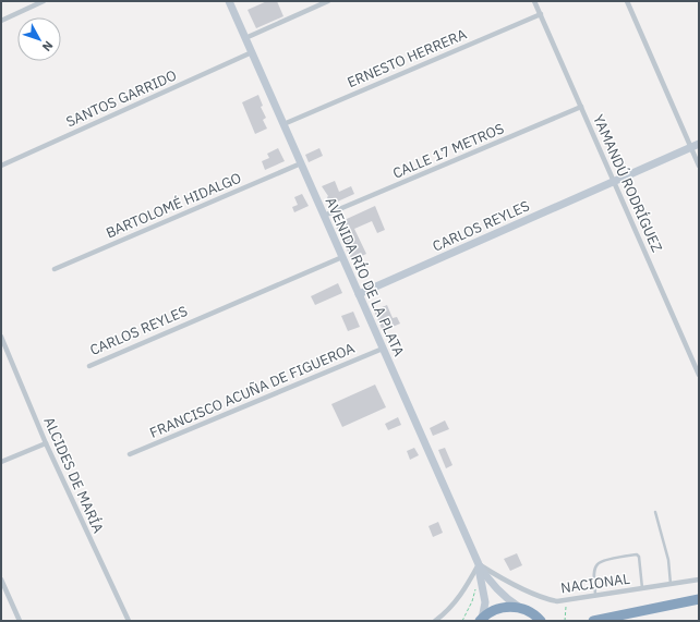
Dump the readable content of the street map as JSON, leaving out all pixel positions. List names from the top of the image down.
{
  "streets": {
    "street": [
      "ERNESTO HERRERA",
      "SANTOS GARRIDO",
      "CALLE 17 METROS",
      "YAMANDÚ RODRÍGUEZ",
      "BARTOLOMÉ HIDALGO",
      "CARLOS REYLES",
      "AVENIDA RÍO DE LA PLATA",
      "FRANCISCO ACUÑA DE FIGUEROA",
      "ALCIDES DE MARÍA",
      "NACIONAL"
    ]
  },
  "crossings": [
    ["ERNESTO HERRERA", "YAMANDÚ RODRÍGUEZ"],
    ["ERNESTO HERRERA", "AVENIDA RÍO DE LA PLATA"],
    ["SANTOS GARRIDO", "AVENIDA RÍO DE LA PLATA"],
    ["CALLE 17 METROS", "YAMANDÚ RODRÍGUEZ"],
    ["CALLE 17 METROS", "AVENIDA RÍO DE LA PLATA"],
    ["YAMANDÚ RODRÍGUEZ", "CARLOS REYLES"],
    ["BARTOLOMÉ HIDALGO", "AVENIDA RÍO DE LA PLATA"],
    ["CARLOS REYLES", "AVENIDA RÍO DE LA PLATA"],
    ["AVENIDA RÍO DE LA PLATA", "FRANCISCO ACUÑA DE FIGUEROA"],
    ["AVENIDA RÍO DE LA PLATA", "NACIONAL"]
  ],
  "north": "bottom right"
}
